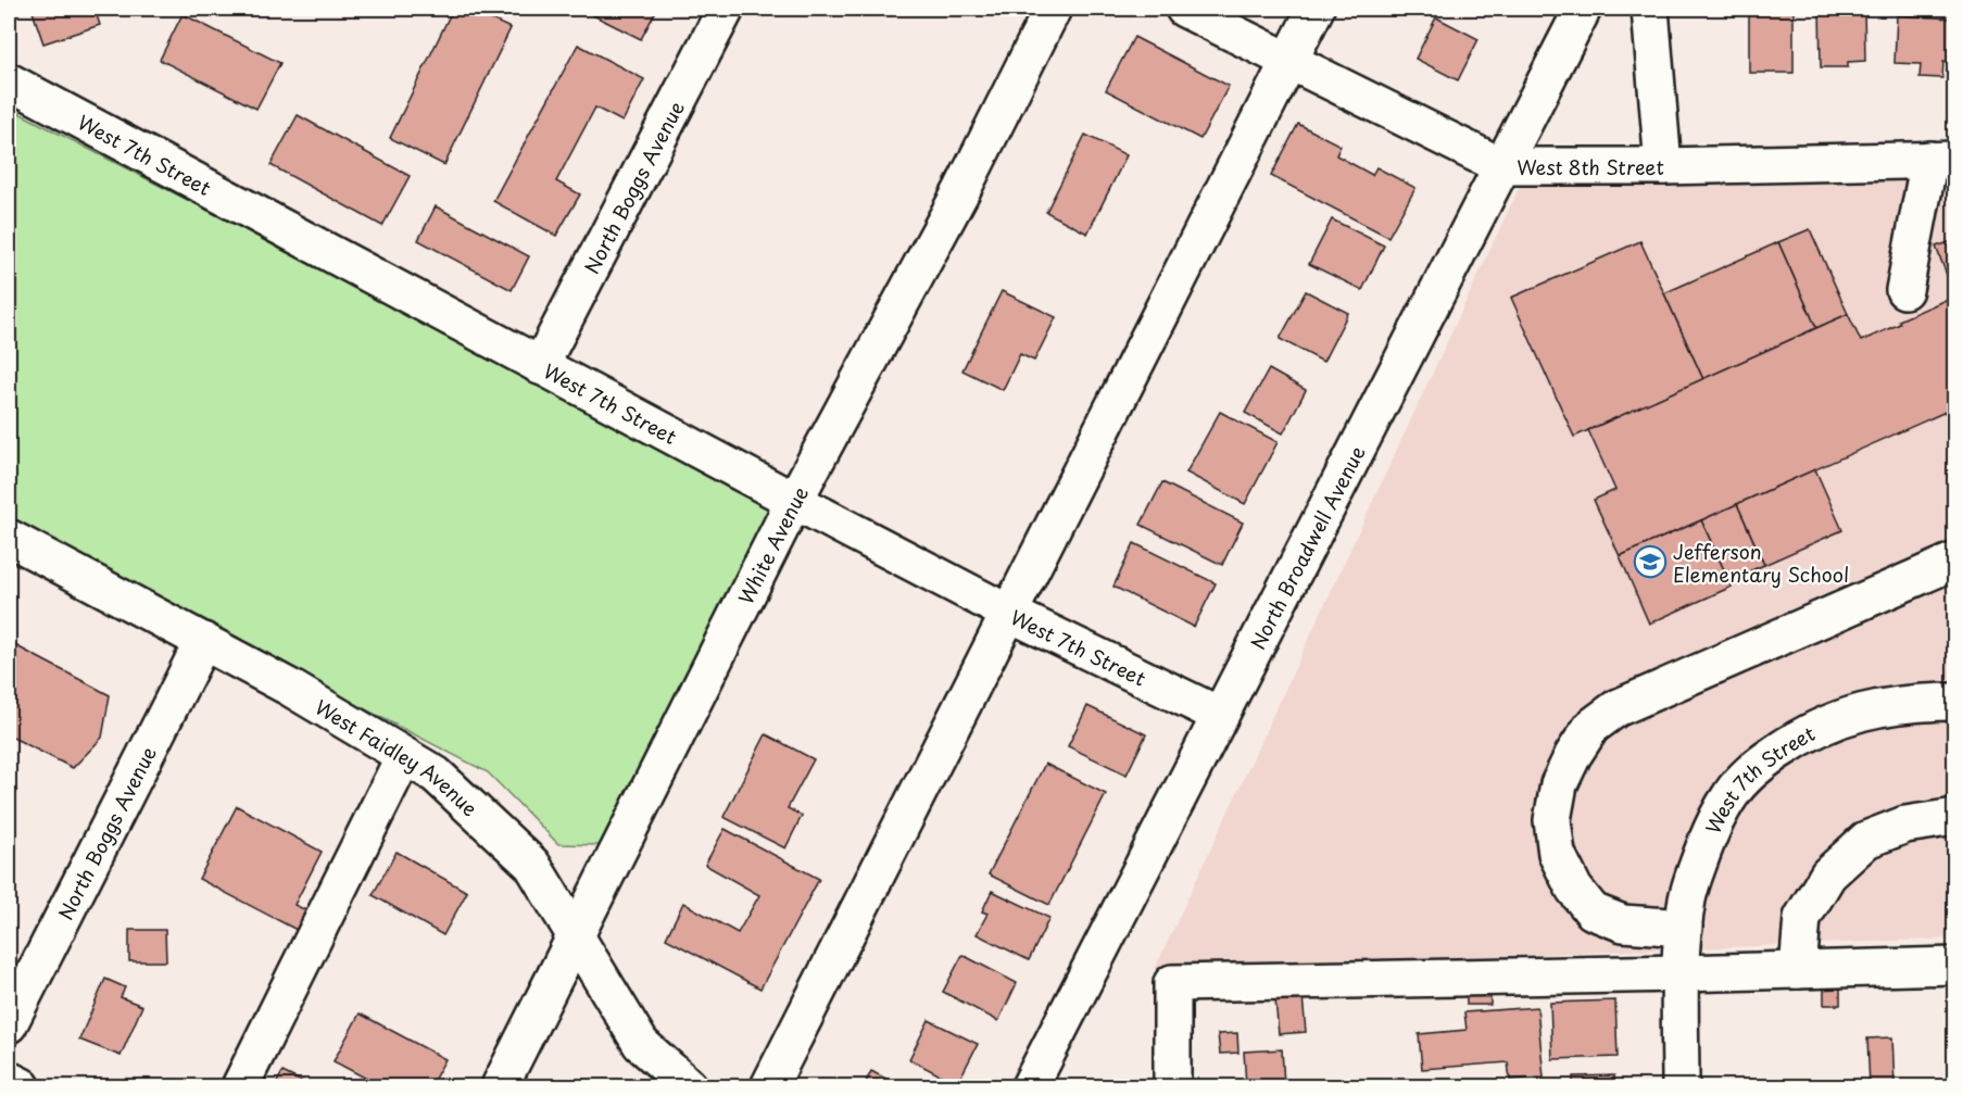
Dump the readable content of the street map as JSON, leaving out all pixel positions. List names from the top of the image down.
{
  "streets": {
    "street": [
      "West 7th Street",
      "West 8th Street",
      "North Boggs Avenue",
      "White Avenue",
      "North Broadwell Avenue",
      "West Faidley Avenue"
    ]
  },
  "crossings": [
    ["West 7th Street", "North Boggs Avenue"],
    ["West 7th Street", "White Avenue"],
    ["West 7th Street", "North Broadwell Avenue"],
    ["West 8th Street", "North Broadwell Avenue"],
    ["North Boggs Avenue", "West Faidley Avenue"],
    ["White Avenue", "West Faidley Avenue"]
  ],
  "places": {
    "school or university": ["Jefferson Elementary School"]
  }
}
